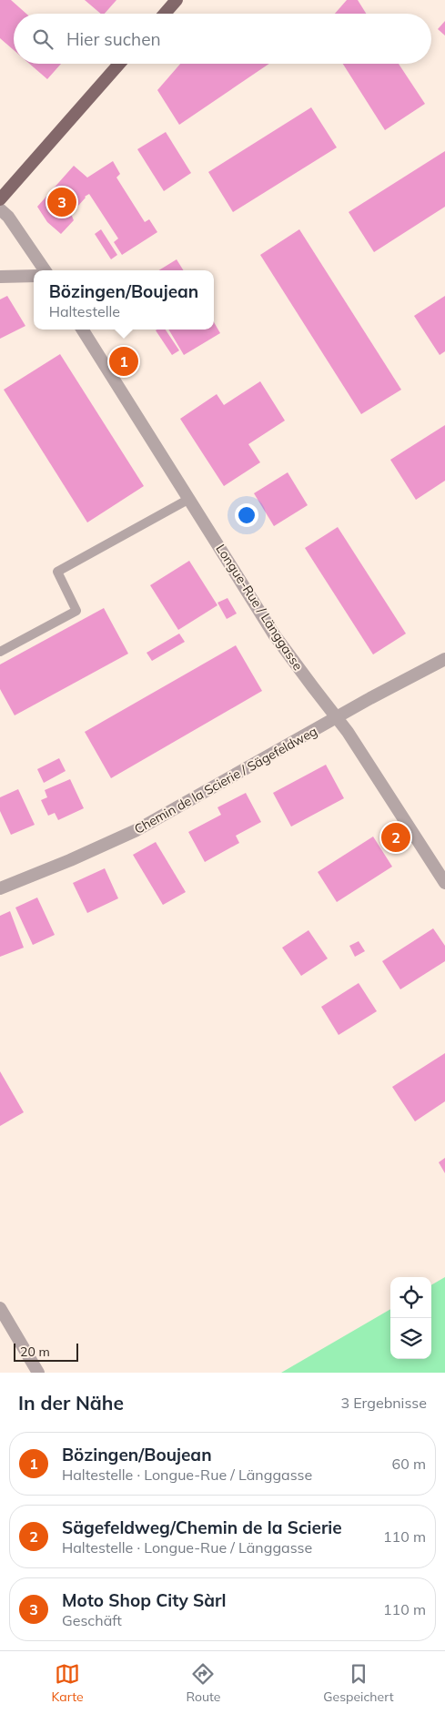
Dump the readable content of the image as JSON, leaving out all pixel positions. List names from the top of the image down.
{
  "streets": {
    "street": ["Longue-Rue / Länggasse", "Chemin de la Scierie / Sägefeldweg"]
  },
  "crossings": [
    ["Longue-Rue / Länggasse", "Chemin de la Scierie / Sägefeldweg"]
  ],
  "scale_bar": "20 m",
  "page": {
    "search": "Hier suchen",
    "pins": ["3", "1", "2"],
    "popup": ["Bözingen/Boujean", "Haltestelle"],
    "scale": "20 m",
    "heading": ["In der Nähe", "3 Ergebnisse"],
    "list": [
      {
        "mark": "1",
        "name": "Bözingen/Boujean",
        "note": "Haltestelle · Longue-Rue / Länggasse",
        "value": "60 m"
      },
      {
        "mark": "2",
        "name": "Sägefeldweg/Chemin de la Scierie",
        "note": "Haltestelle · Longue-Rue / Länggasse",
        "value": "110 m"
      },
      {
        "mark": "3",
        "name": "Moto Shop City Sàrl",
        "note": "Geschäft",
        "value": "110 m"
      }
    ],
    "nav": ["Karte", "Route", "Gespeichert"]
  }
}
